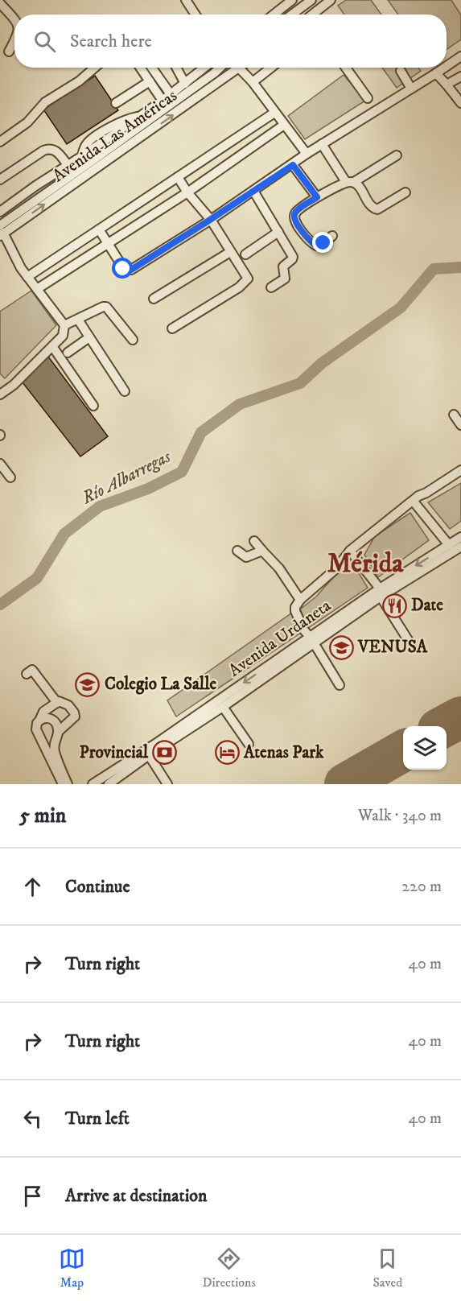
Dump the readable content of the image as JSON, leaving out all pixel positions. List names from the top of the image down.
{
  "streets": {
    "street": ["Avenida Las Américas", "Avenida Urdaneta"]
  },
  "districts": ["Mérida"],
  "water": ["Río Albarregas"],
  "places": {
    "restaurant": ["Date"],
    "school or university": ["VENUSA", "Colegio La Salle"],
    "bank": ["Provincial"],
    "hotel": ["Atenas Park"]
  },
  "page": {
    "search": "Search here",
    "heading": ["5 min", "Walk · 340 m"],
    "list": [
      ["Continue", "220 m"],
      ["Turn right", "40 m"],
      ["Turn right", "40 m"],
      ["Turn left", "40 m"],
      "Arrive at destination"
    ],
    "nav": ["Map", "Directions", "Saved"]
  }
}
